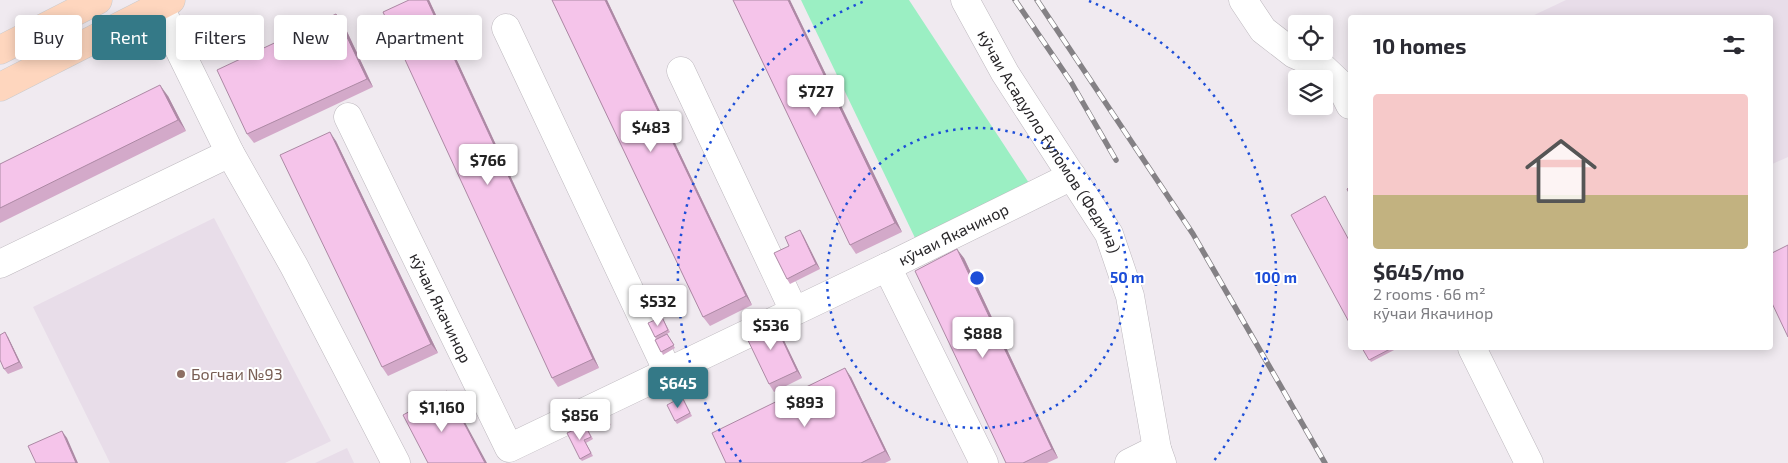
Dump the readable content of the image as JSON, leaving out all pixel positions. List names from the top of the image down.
{
  "streets": {
    "street": ["кӯчаи Асадулло Ғуломов (Федина)", "кӯчаи Якачинор"]
  },
  "crossings": [
    ["кӯчаи Асадулло Ғуломов (Федина)", "кӯчаи Якачинор"]
  ],
  "places": ["Богчаи №93"],
  "page": {
    "chip": [
      "Buy",
      "Rent",
      "Filters",
      "New",
      "Apartment"
    ],
    "heading": "10 homes",
    "price": [
      "$727",
      "$483",
      "$766",
      "$532",
      "$536",
      "$888",
      "$645",
      "$893",
      "$1,160",
      "$856"
    ],
    "list": [
      {
        "name": "$645/mo",
        "note": "2 rooms · 66 m² · кӯчаи Якачинор"
      }
    ]
  },
  "rings": ["50 m", "100 m"]
}
